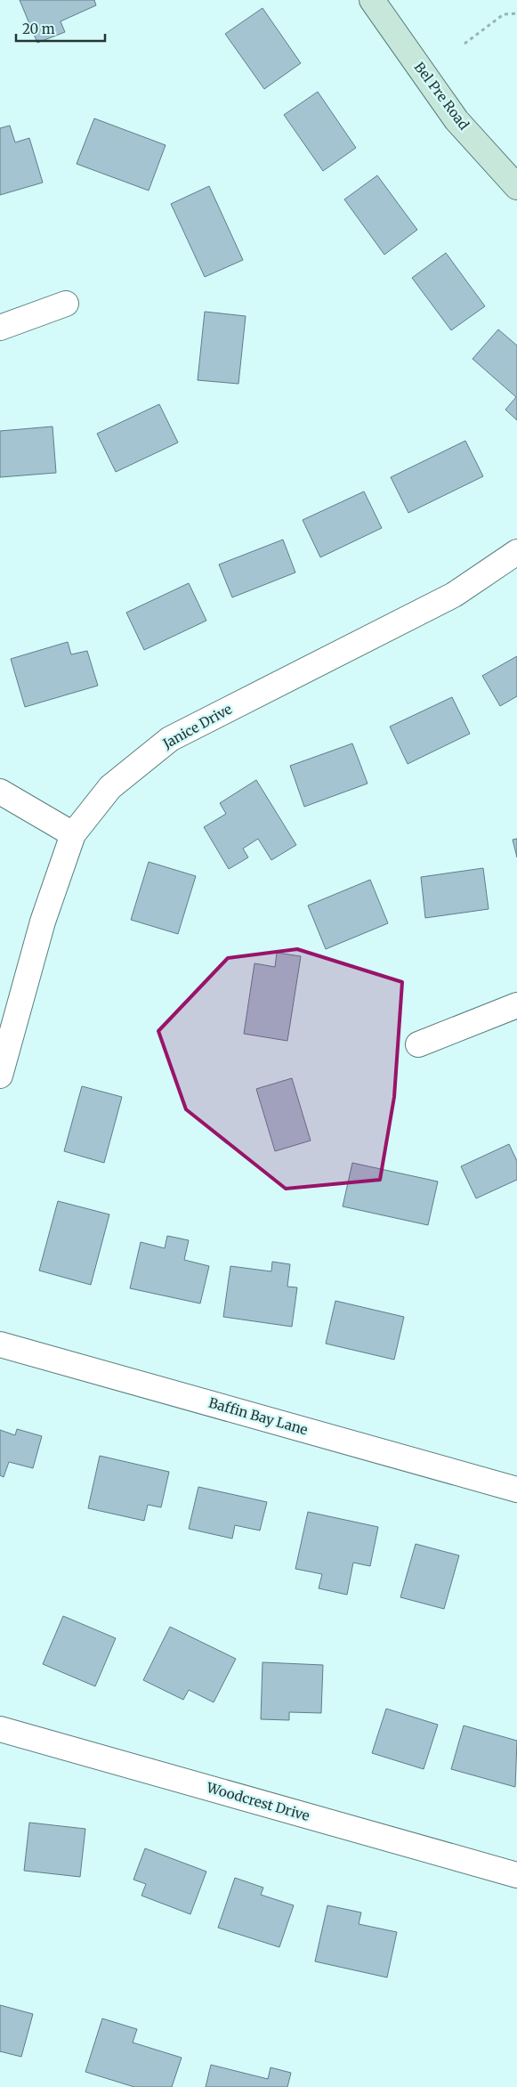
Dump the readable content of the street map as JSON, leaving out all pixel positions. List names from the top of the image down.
{
  "streets": {
    "main road": ["Bel Pre Road"],
    "street": ["Janice Drive", "Baffin Bay Lane", "Woodcrest Drive"]
  },
  "scale_bar": "20 m"
}
